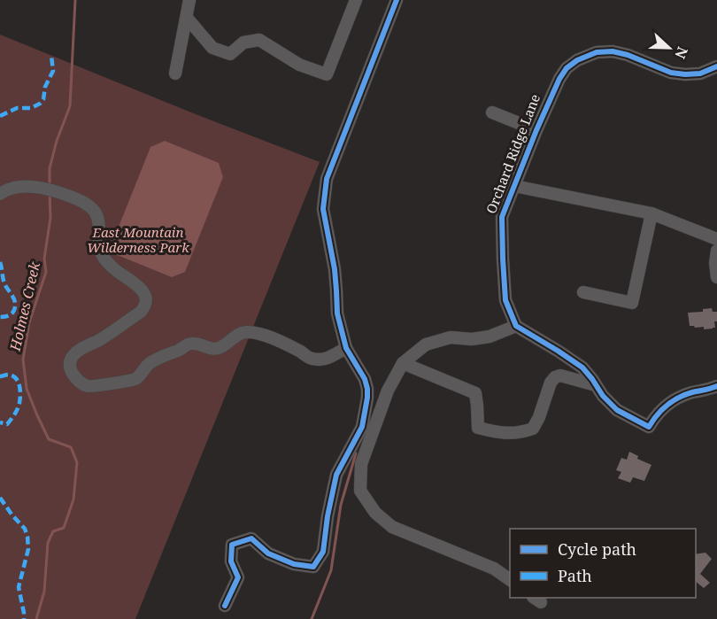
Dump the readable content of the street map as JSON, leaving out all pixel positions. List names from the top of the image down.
{
  "streets": {
    "street": ["Orchard Ridge Lane"]
  },
  "water": ["Holmes Creek"],
  "parks": ["East Mountain Wilderness Park"],
  "legend": ["Cycle path", "Path"],
  "north": "right"
}
